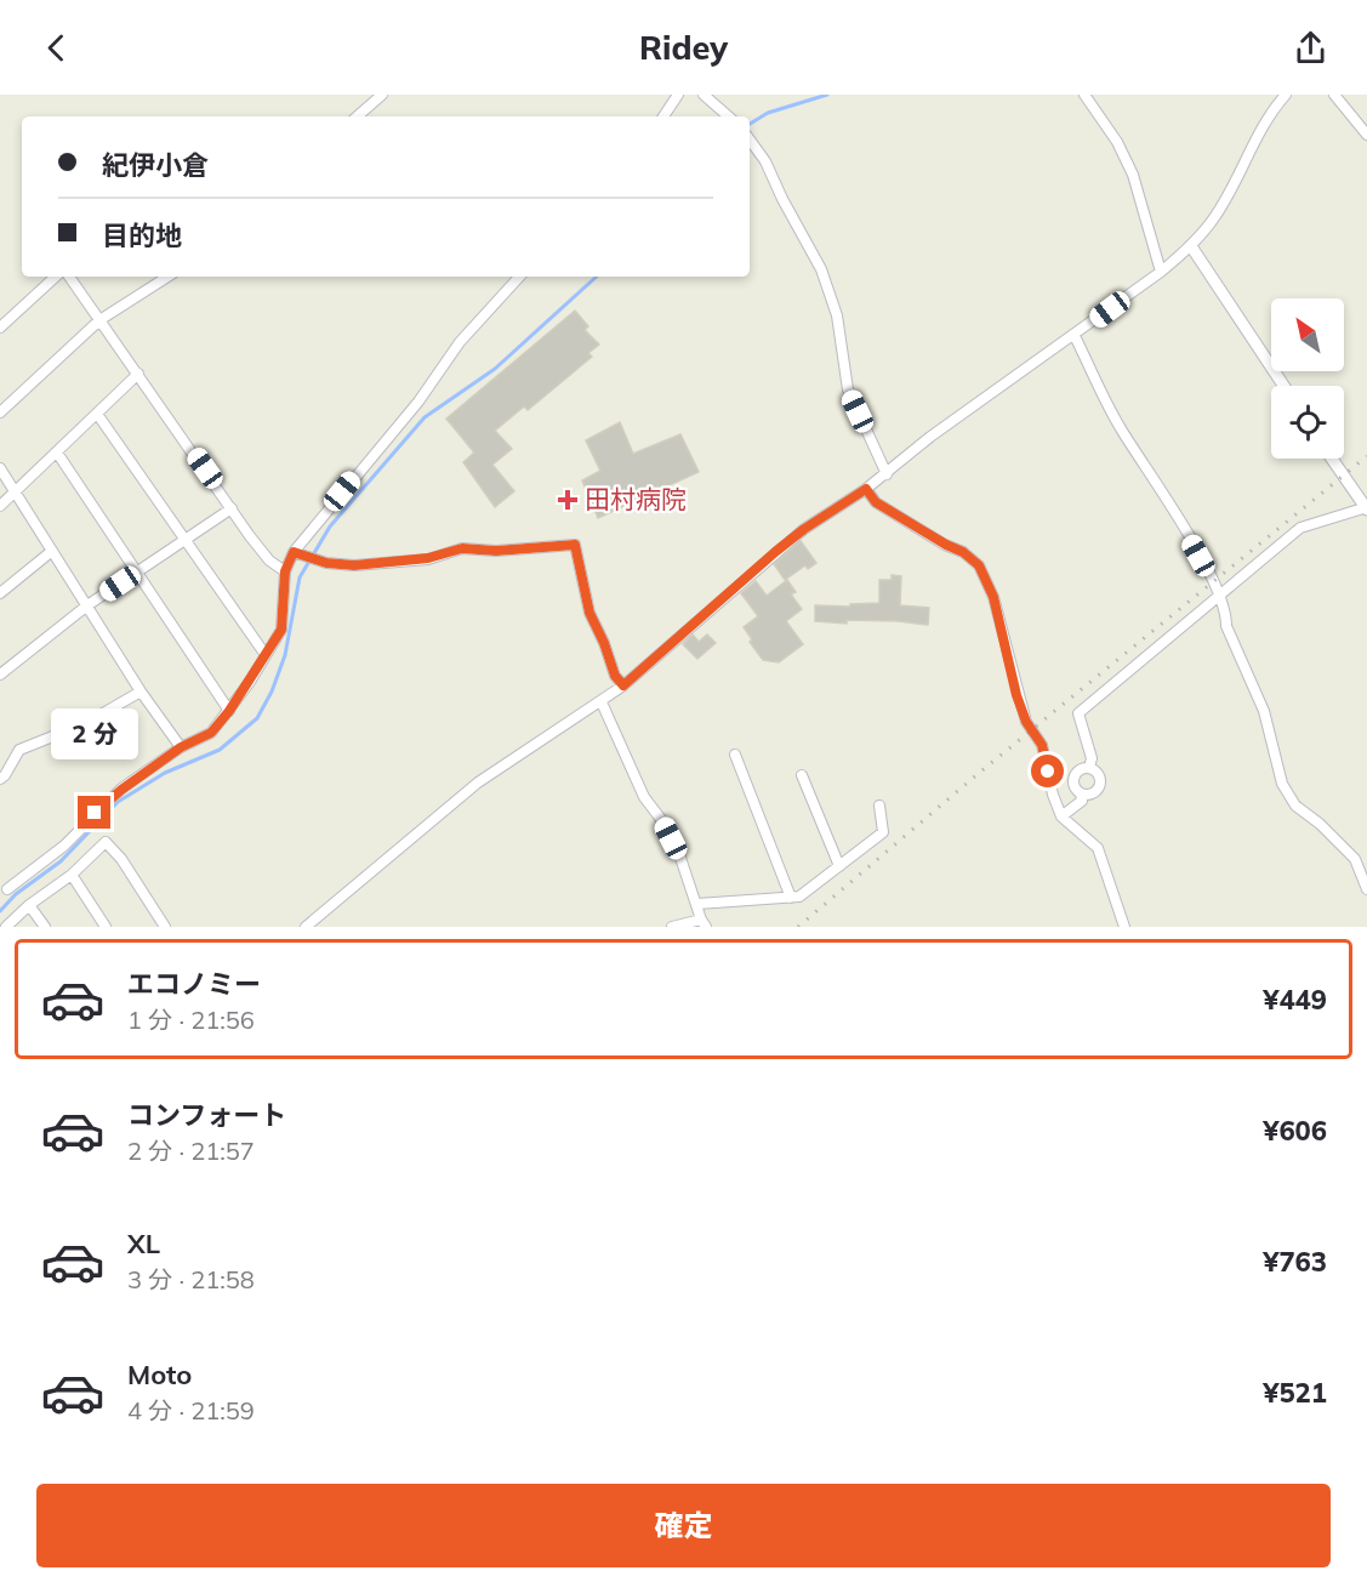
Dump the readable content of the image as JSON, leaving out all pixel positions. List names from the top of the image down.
{
  "places": {
    "health": ["田村病院"]
  },
  "north": "top left",
  "page": {
    "header": "Ridey",
    "banner": ["紀伊小倉", "目的地"],
    "bubble": "2 分",
    "list": [
      {
        "name": "エコノミー",
        "note": "1 分 · 21:56",
        "value": "¥449"
      },
      {
        "name": "コンフォート",
        "note": "2 分 · 21:57",
        "value": "¥606"
      },
      {
        "name": "XL",
        "note": "3 分 · 21:58",
        "value": "¥763"
      },
      {
        "name": "Moto",
        "note": "4 分 · 21:59",
        "value": "¥521"
      }
    ],
    "buttons": "確定"
  }
}
